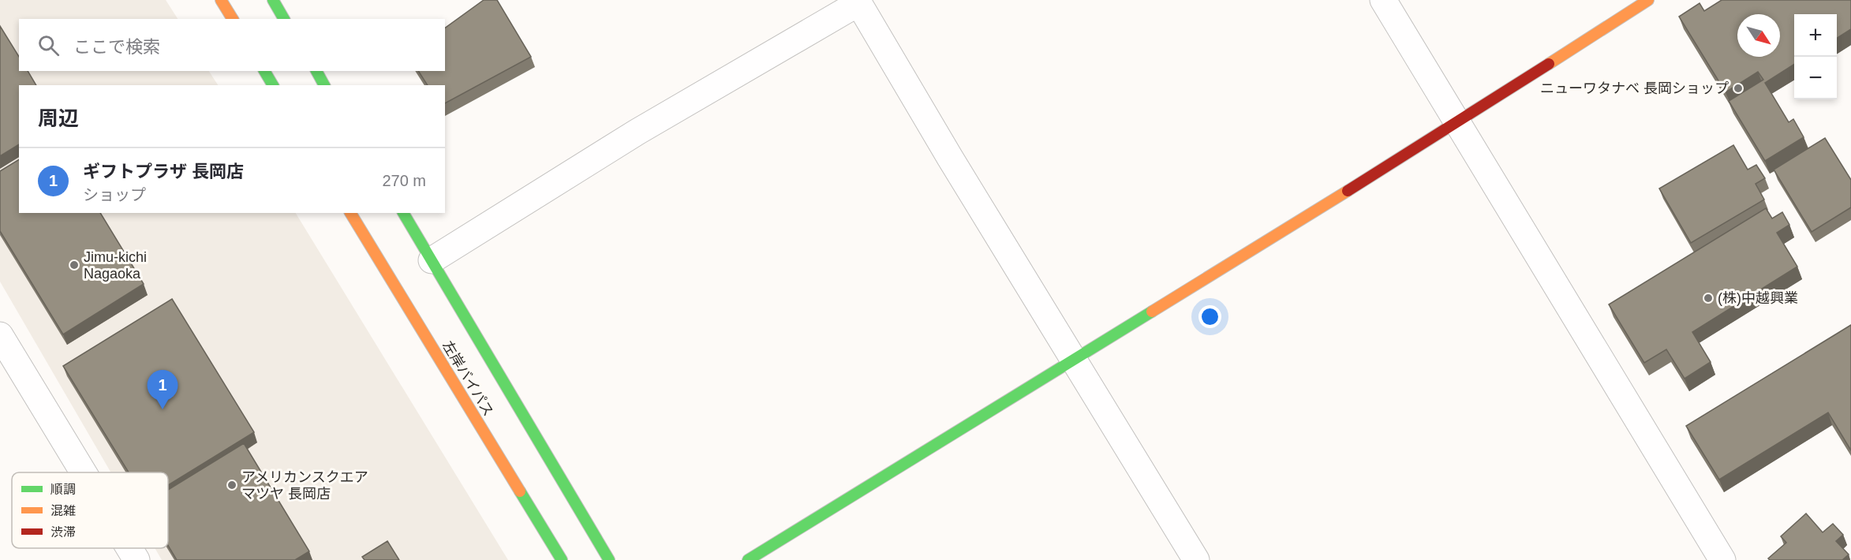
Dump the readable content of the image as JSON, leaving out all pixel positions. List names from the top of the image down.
{
  "streets": {
    "street": ["左岸バイパス"]
  },
  "places": [
    "ニューワタナベ 長岡ショップ",
    "Jimu-kichi Nagaoka",
    "(株)中越興業",
    "アメリカンスクエア マツヤ 長岡店"
  ],
  "legend": ["順調", "混雑", "渋滞"],
  "north": "bottom right",
  "page": {
    "map_buttons": ["+", "−"],
    "search": "ここで検索",
    "heading": "周辺",
    "list": [
      {
        "mark": "1",
        "name": "ギフトプラザ 長岡店",
        "note": "ショップ",
        "value": "270 m"
      }
    ],
    "pins": "1"
  }
}
